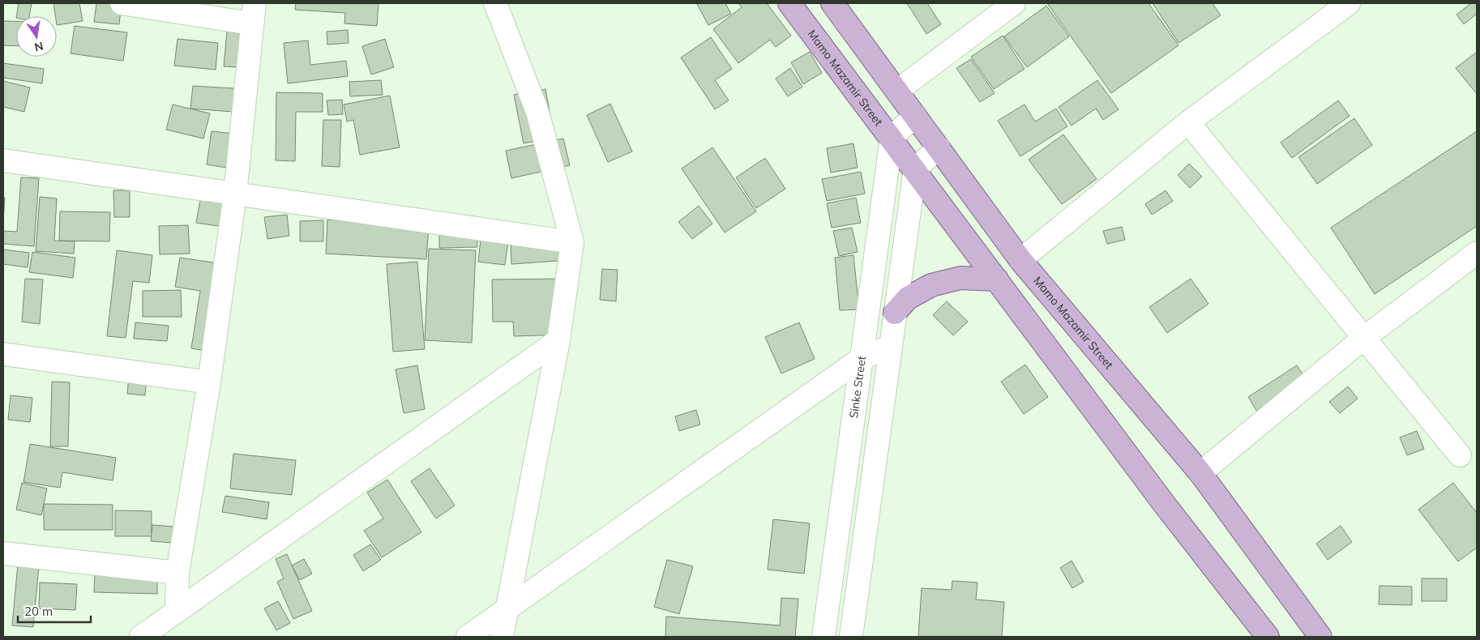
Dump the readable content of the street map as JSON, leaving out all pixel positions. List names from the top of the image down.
{
  "streets": {
    "main road": ["Mamo Mazamir Street"],
    "street": ["Sinke Street"]
  },
  "crossings": [
    ["Mamo Mazamir Street", "Sinke Street"]
  ],
  "scale_bar": "20 m",
  "north": "bottom"
}
